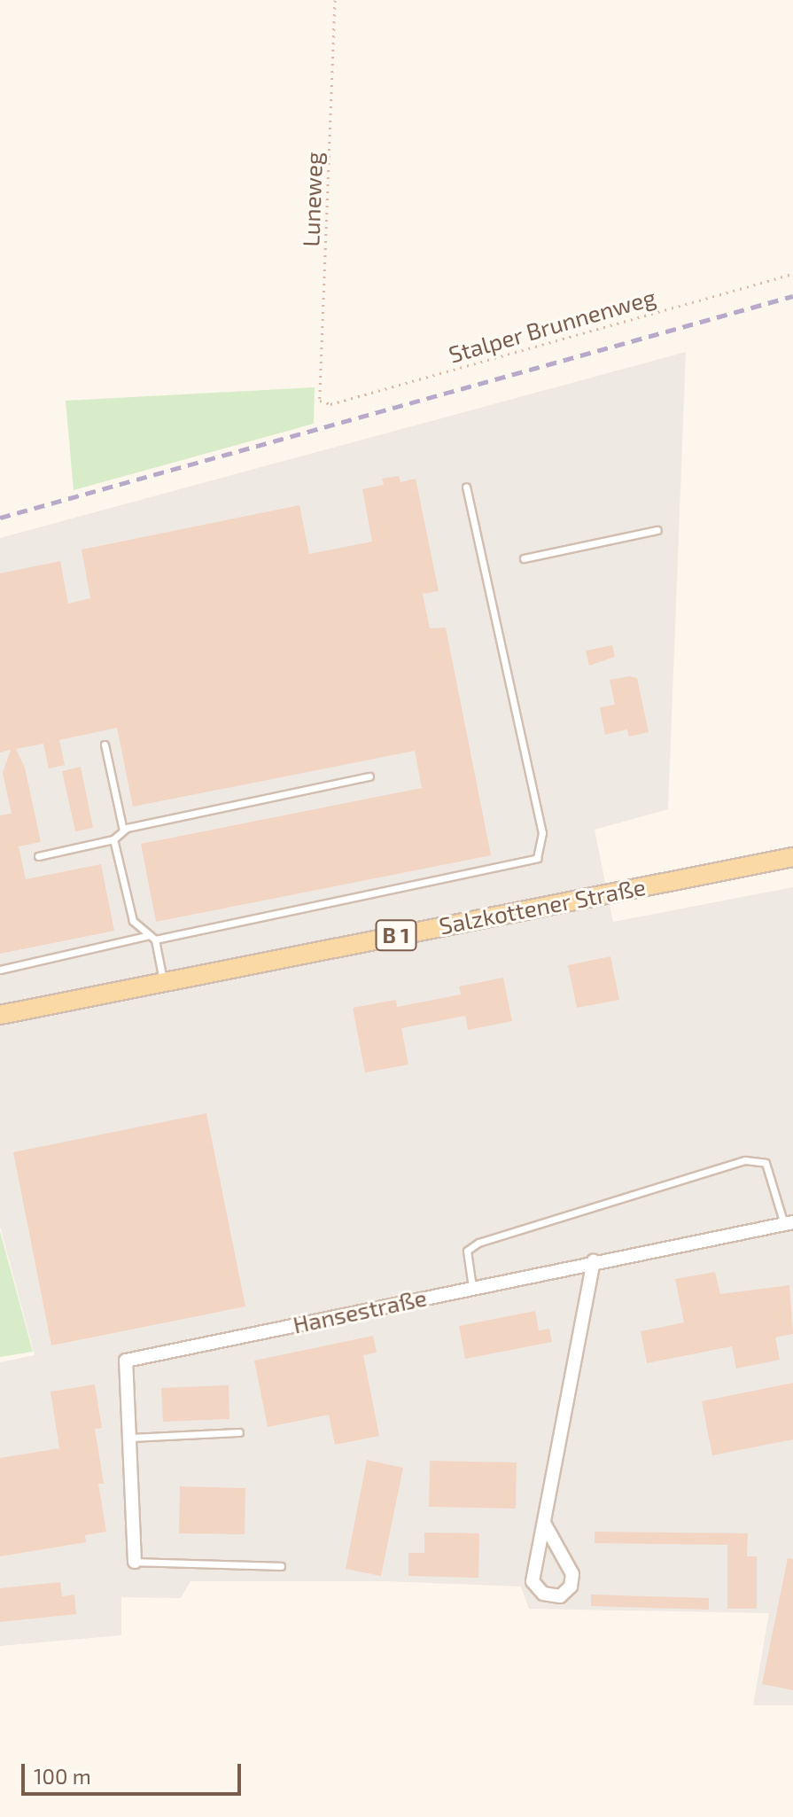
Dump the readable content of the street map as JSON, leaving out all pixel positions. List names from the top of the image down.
{
  "streets": {
    "main road": ["Salzkottener Straße", "B 1"],
    "street": ["Hansestraße"],
    "path": ["Luneweg", "Stalper Brunnenweg"]
  },
  "crossings": [
    ["Luneweg", "Stalper Brunnenweg"]
  ],
  "scale_bar": "100 m"
}
